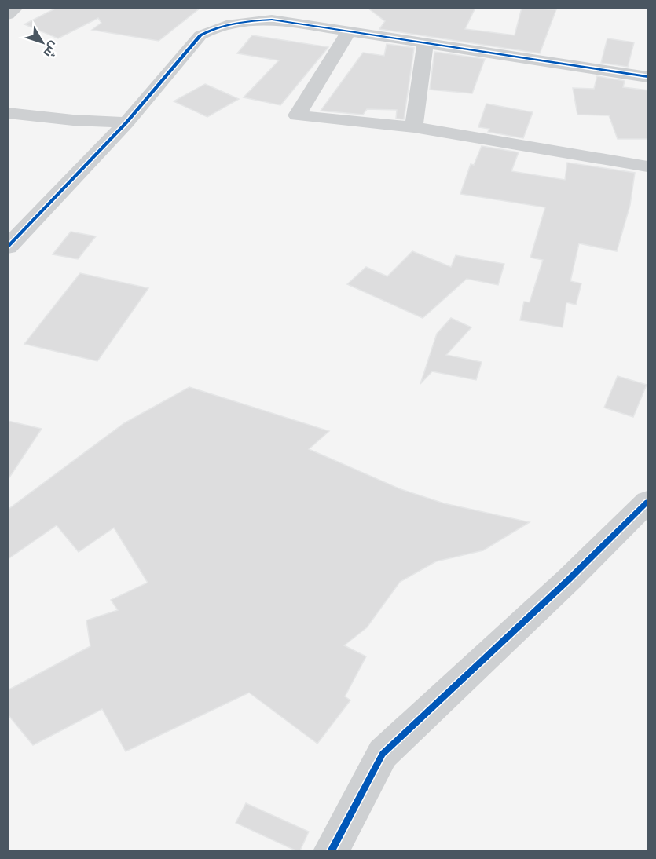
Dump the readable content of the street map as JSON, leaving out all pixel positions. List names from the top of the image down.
{
  "north": "bottom right"
}
